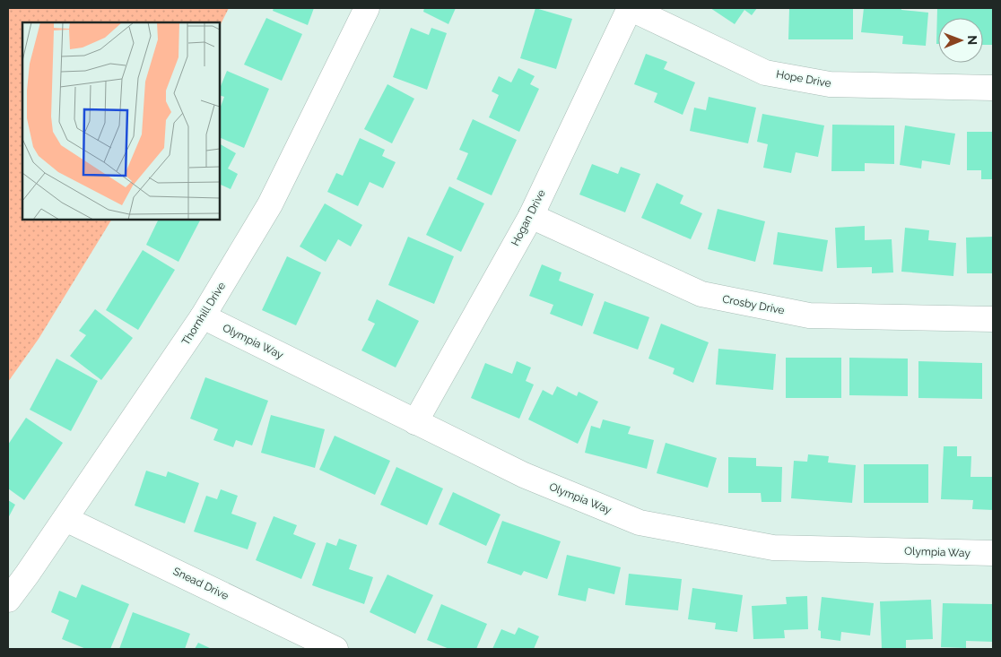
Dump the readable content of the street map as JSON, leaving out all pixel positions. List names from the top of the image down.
{
  "streets": {
    "street": [
      "Hope Drive",
      "Hogan Drive",
      "Crosby Drive",
      "Thornhill Drive",
      "Olympia Way",
      "Snead Drive"
    ]
  },
  "crossings": [
    ["Hope Drive", "Hogan Drive"],
    ["Hogan Drive", "Crosby Drive"],
    ["Hogan Drive", "Olympia Way"],
    ["Thornhill Drive", "Olympia Way"],
    ["Thornhill Drive", "Snead Drive"]
  ],
  "north": "right"
}
